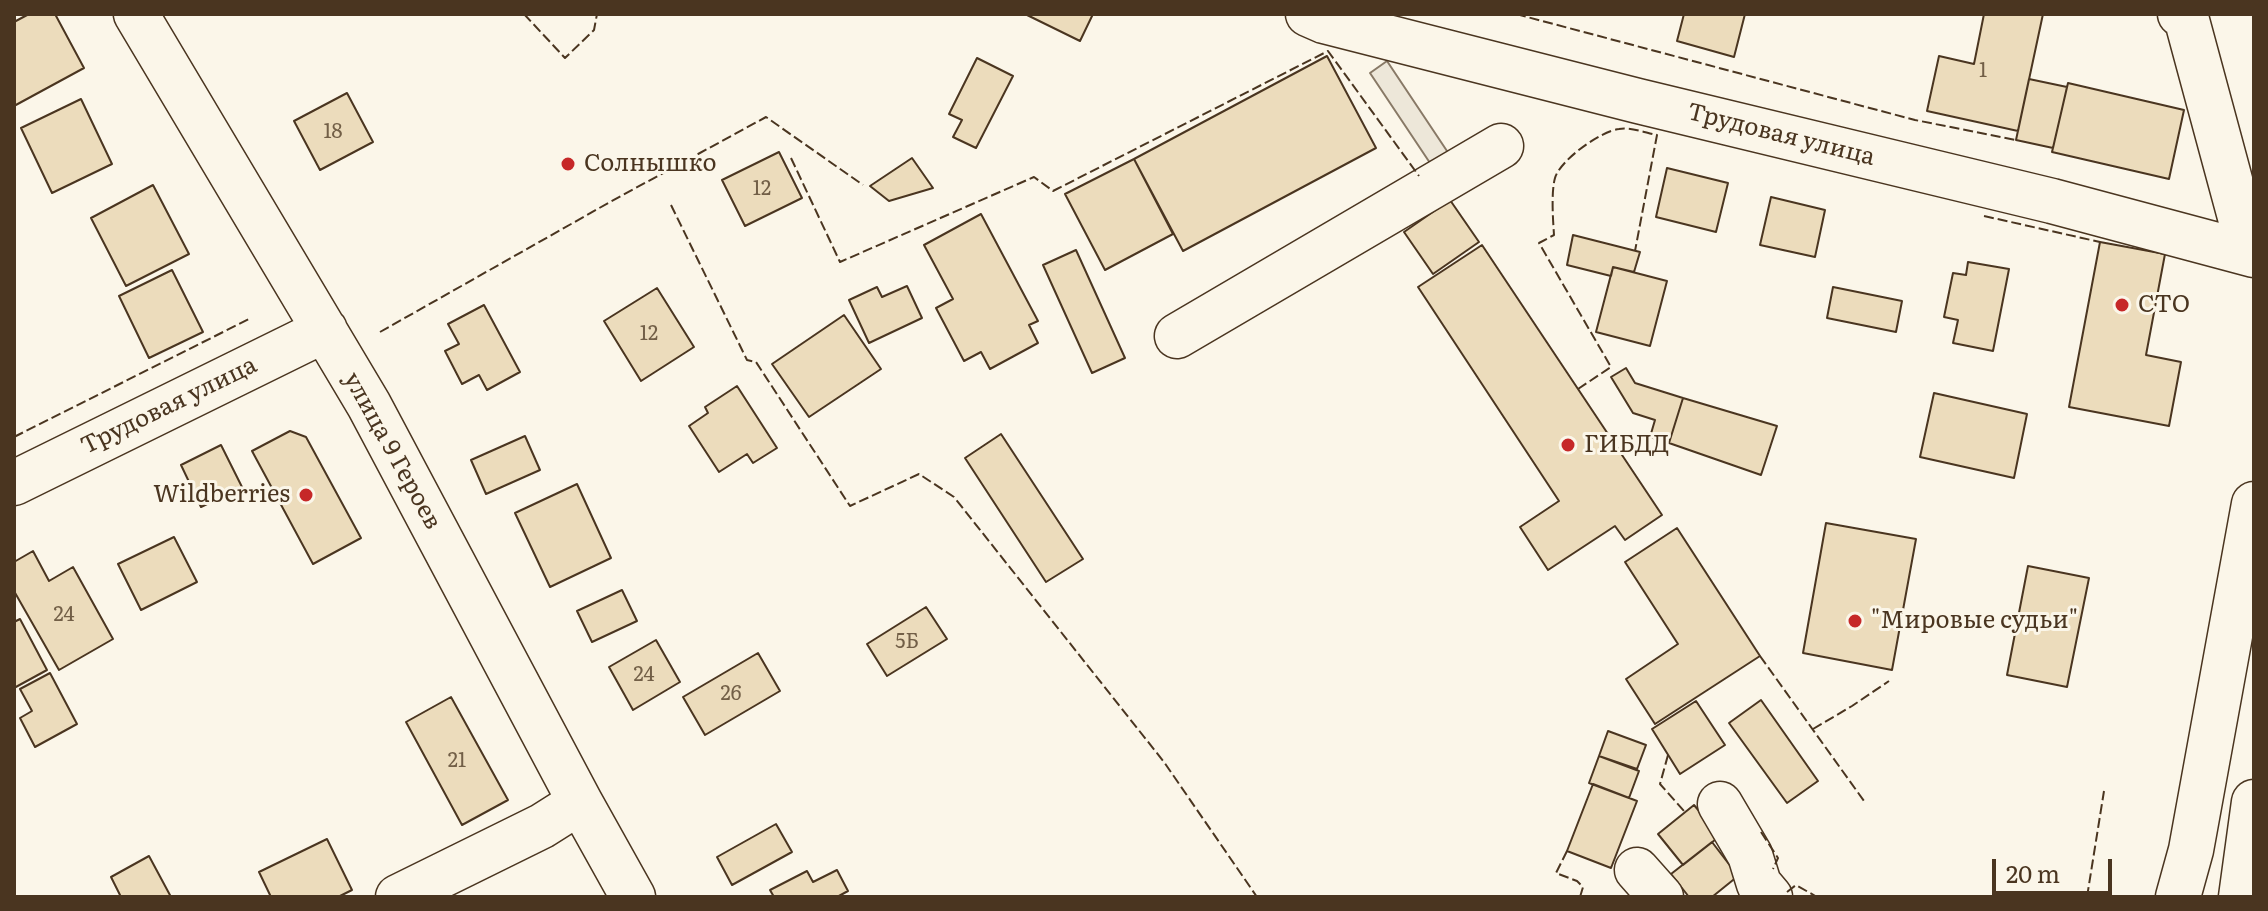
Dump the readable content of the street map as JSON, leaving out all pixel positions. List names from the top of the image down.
{
  "streets": {
    "street": ["Трудовая улица", "улица 9 Героев"]
  },
  "crossings": [
    ["Трудовая улица", "улица 9 Героев"]
  ],
  "places": [
    "Солнышко",
    "СТО",
    "ГИБДД",
    "Wildberries",
    "\"Мировые судьи\""
  ],
  "house_numbers": [
    "1",
    "18",
    "12",
    "12",
    "24",
    "5Б",
    "24",
    "26",
    "21"
  ],
  "scale_bar": "20 m"
}
